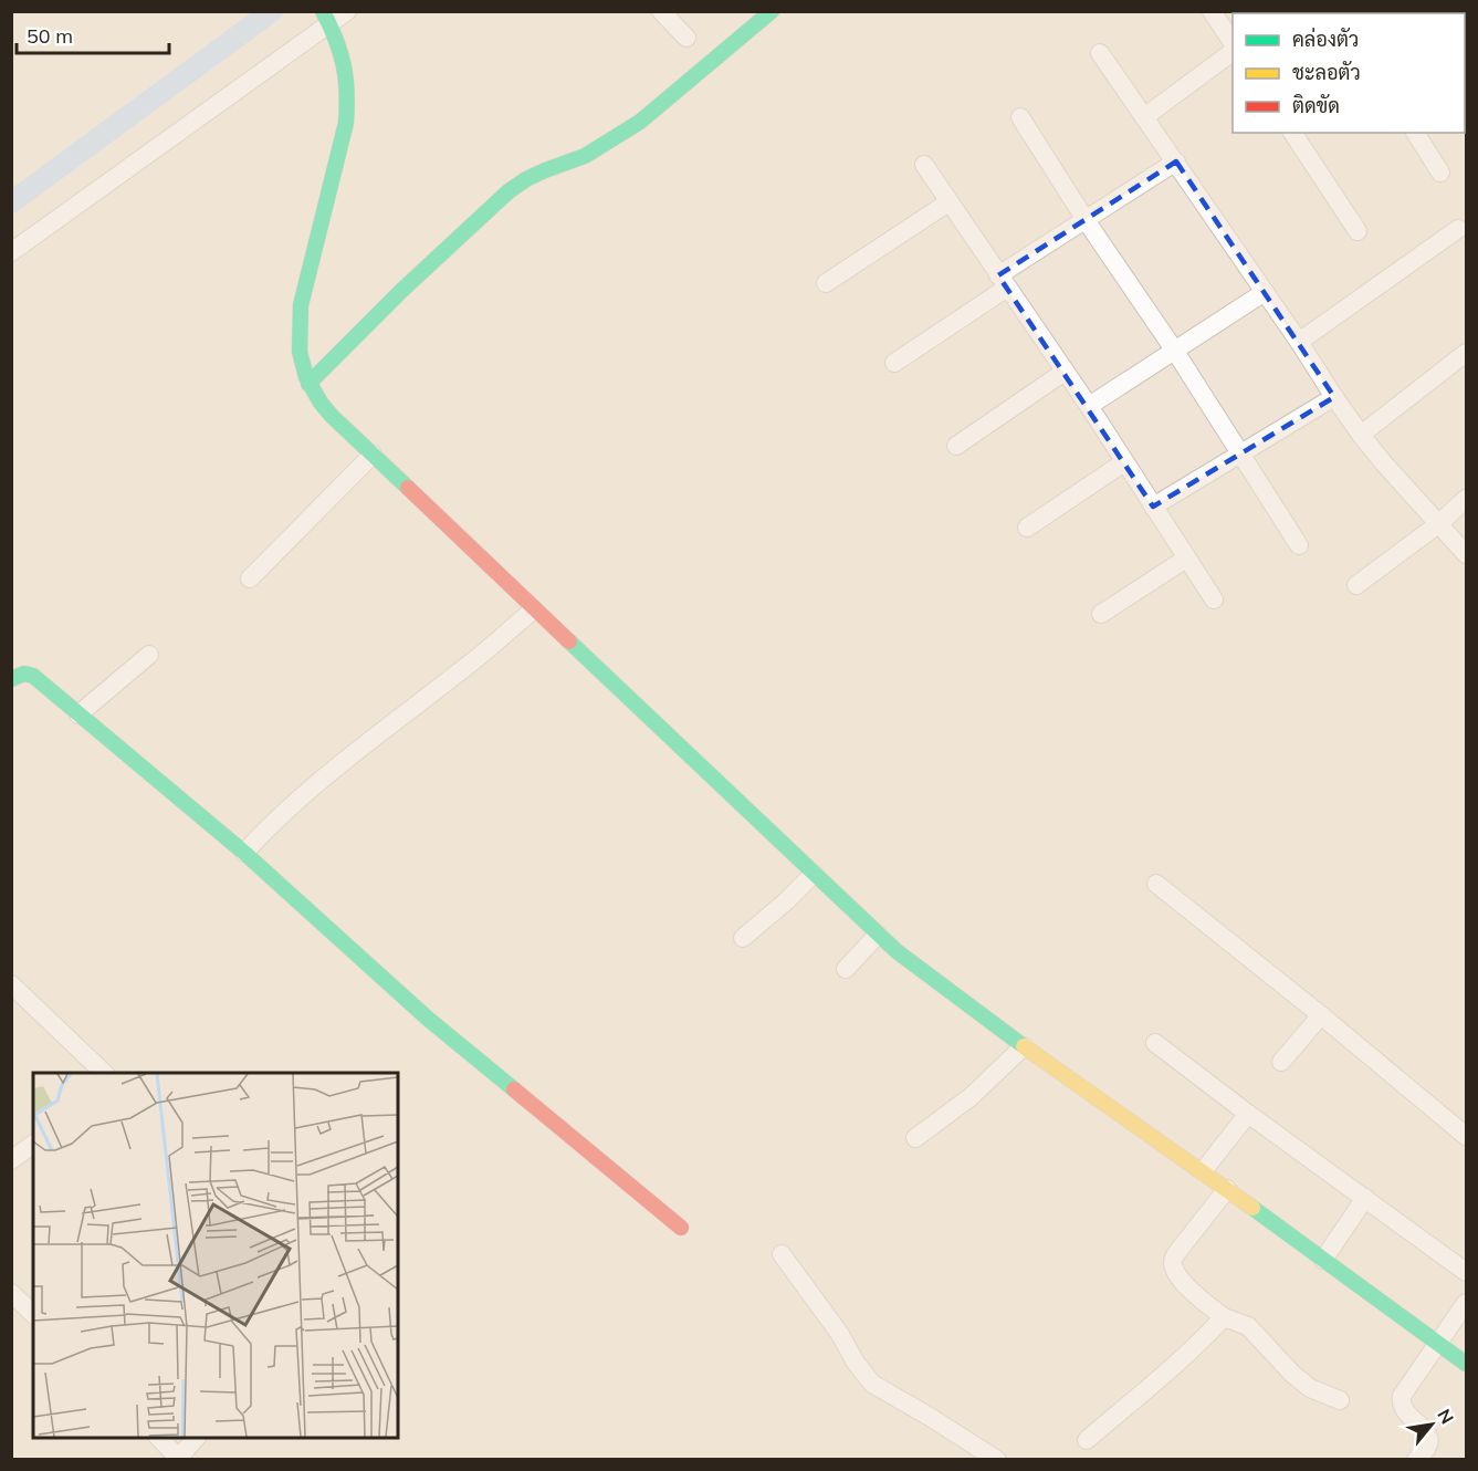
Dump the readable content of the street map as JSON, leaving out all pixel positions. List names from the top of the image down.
{
  "legend": ["คล่องตัว", "ชะลอตัว", "ติดขัด"],
  "scale_bar": "50 m",
  "north": "top right"
}
